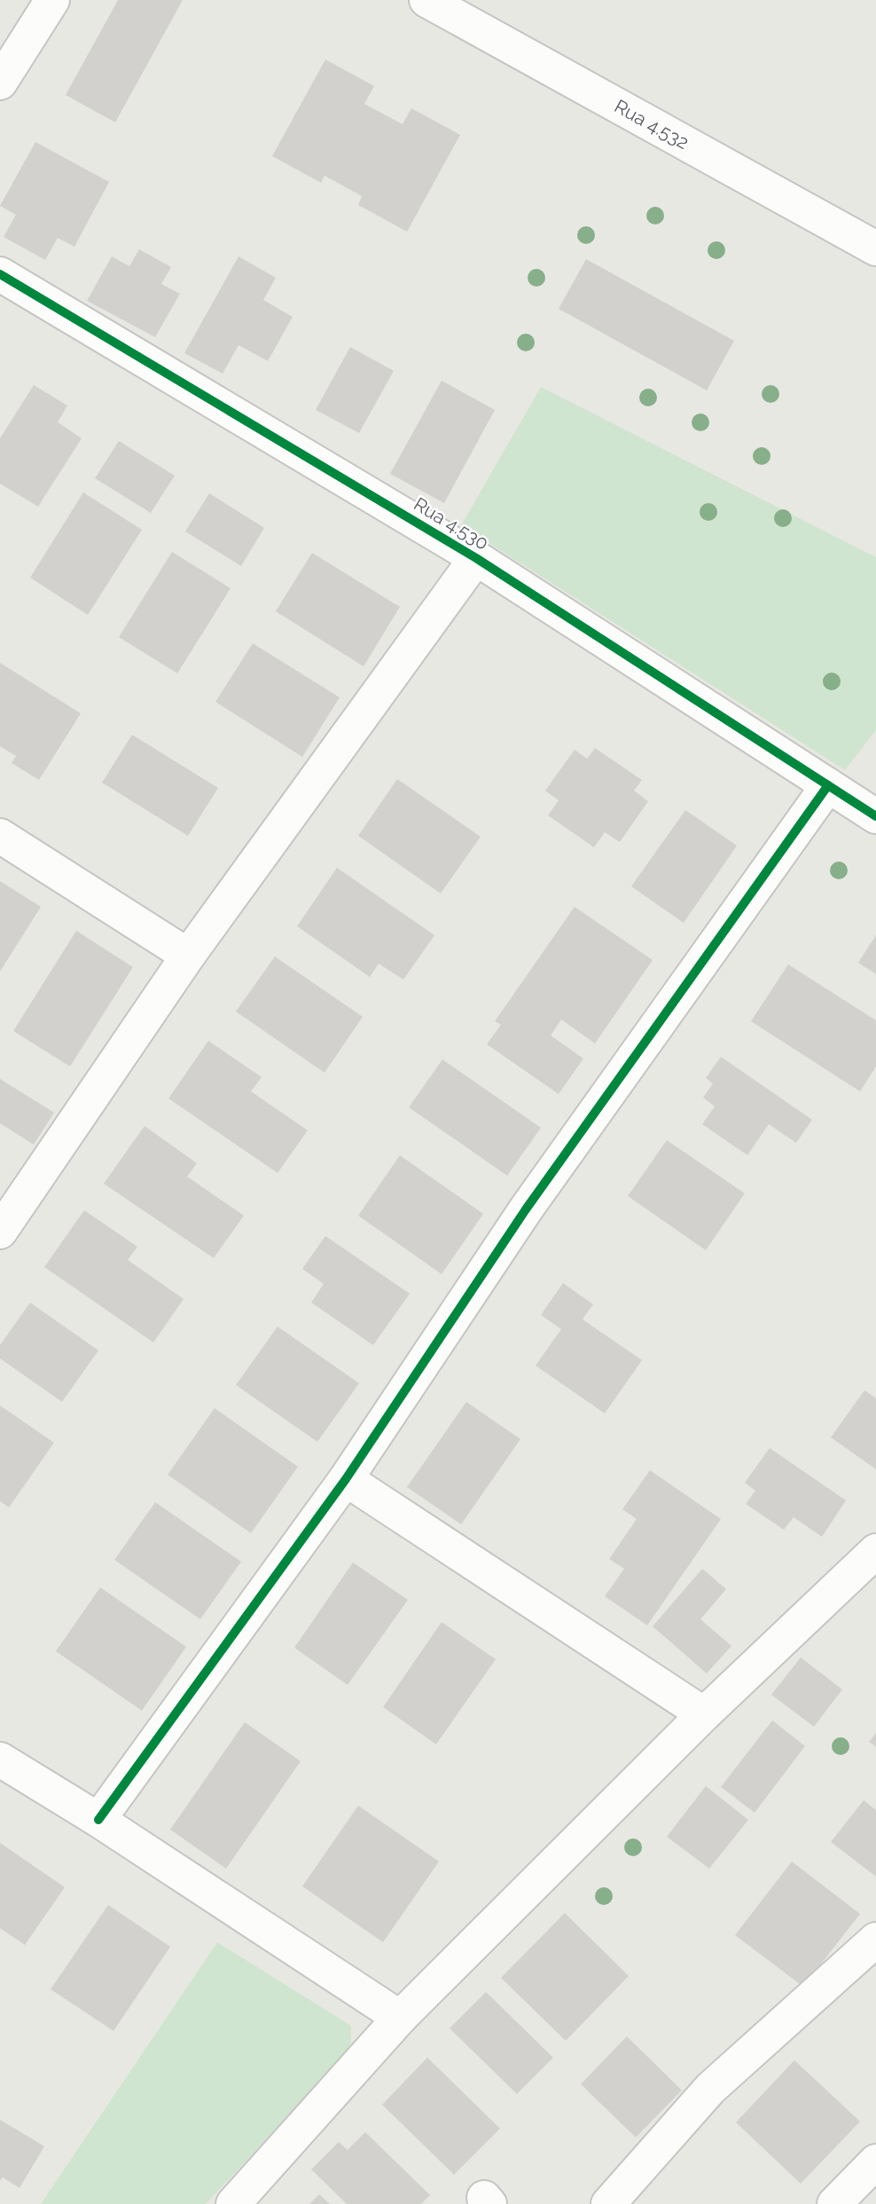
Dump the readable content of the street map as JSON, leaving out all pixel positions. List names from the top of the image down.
{
  "streets": {
    "street": ["Rua 4.532", "Rua 4.530"]
  }
}
